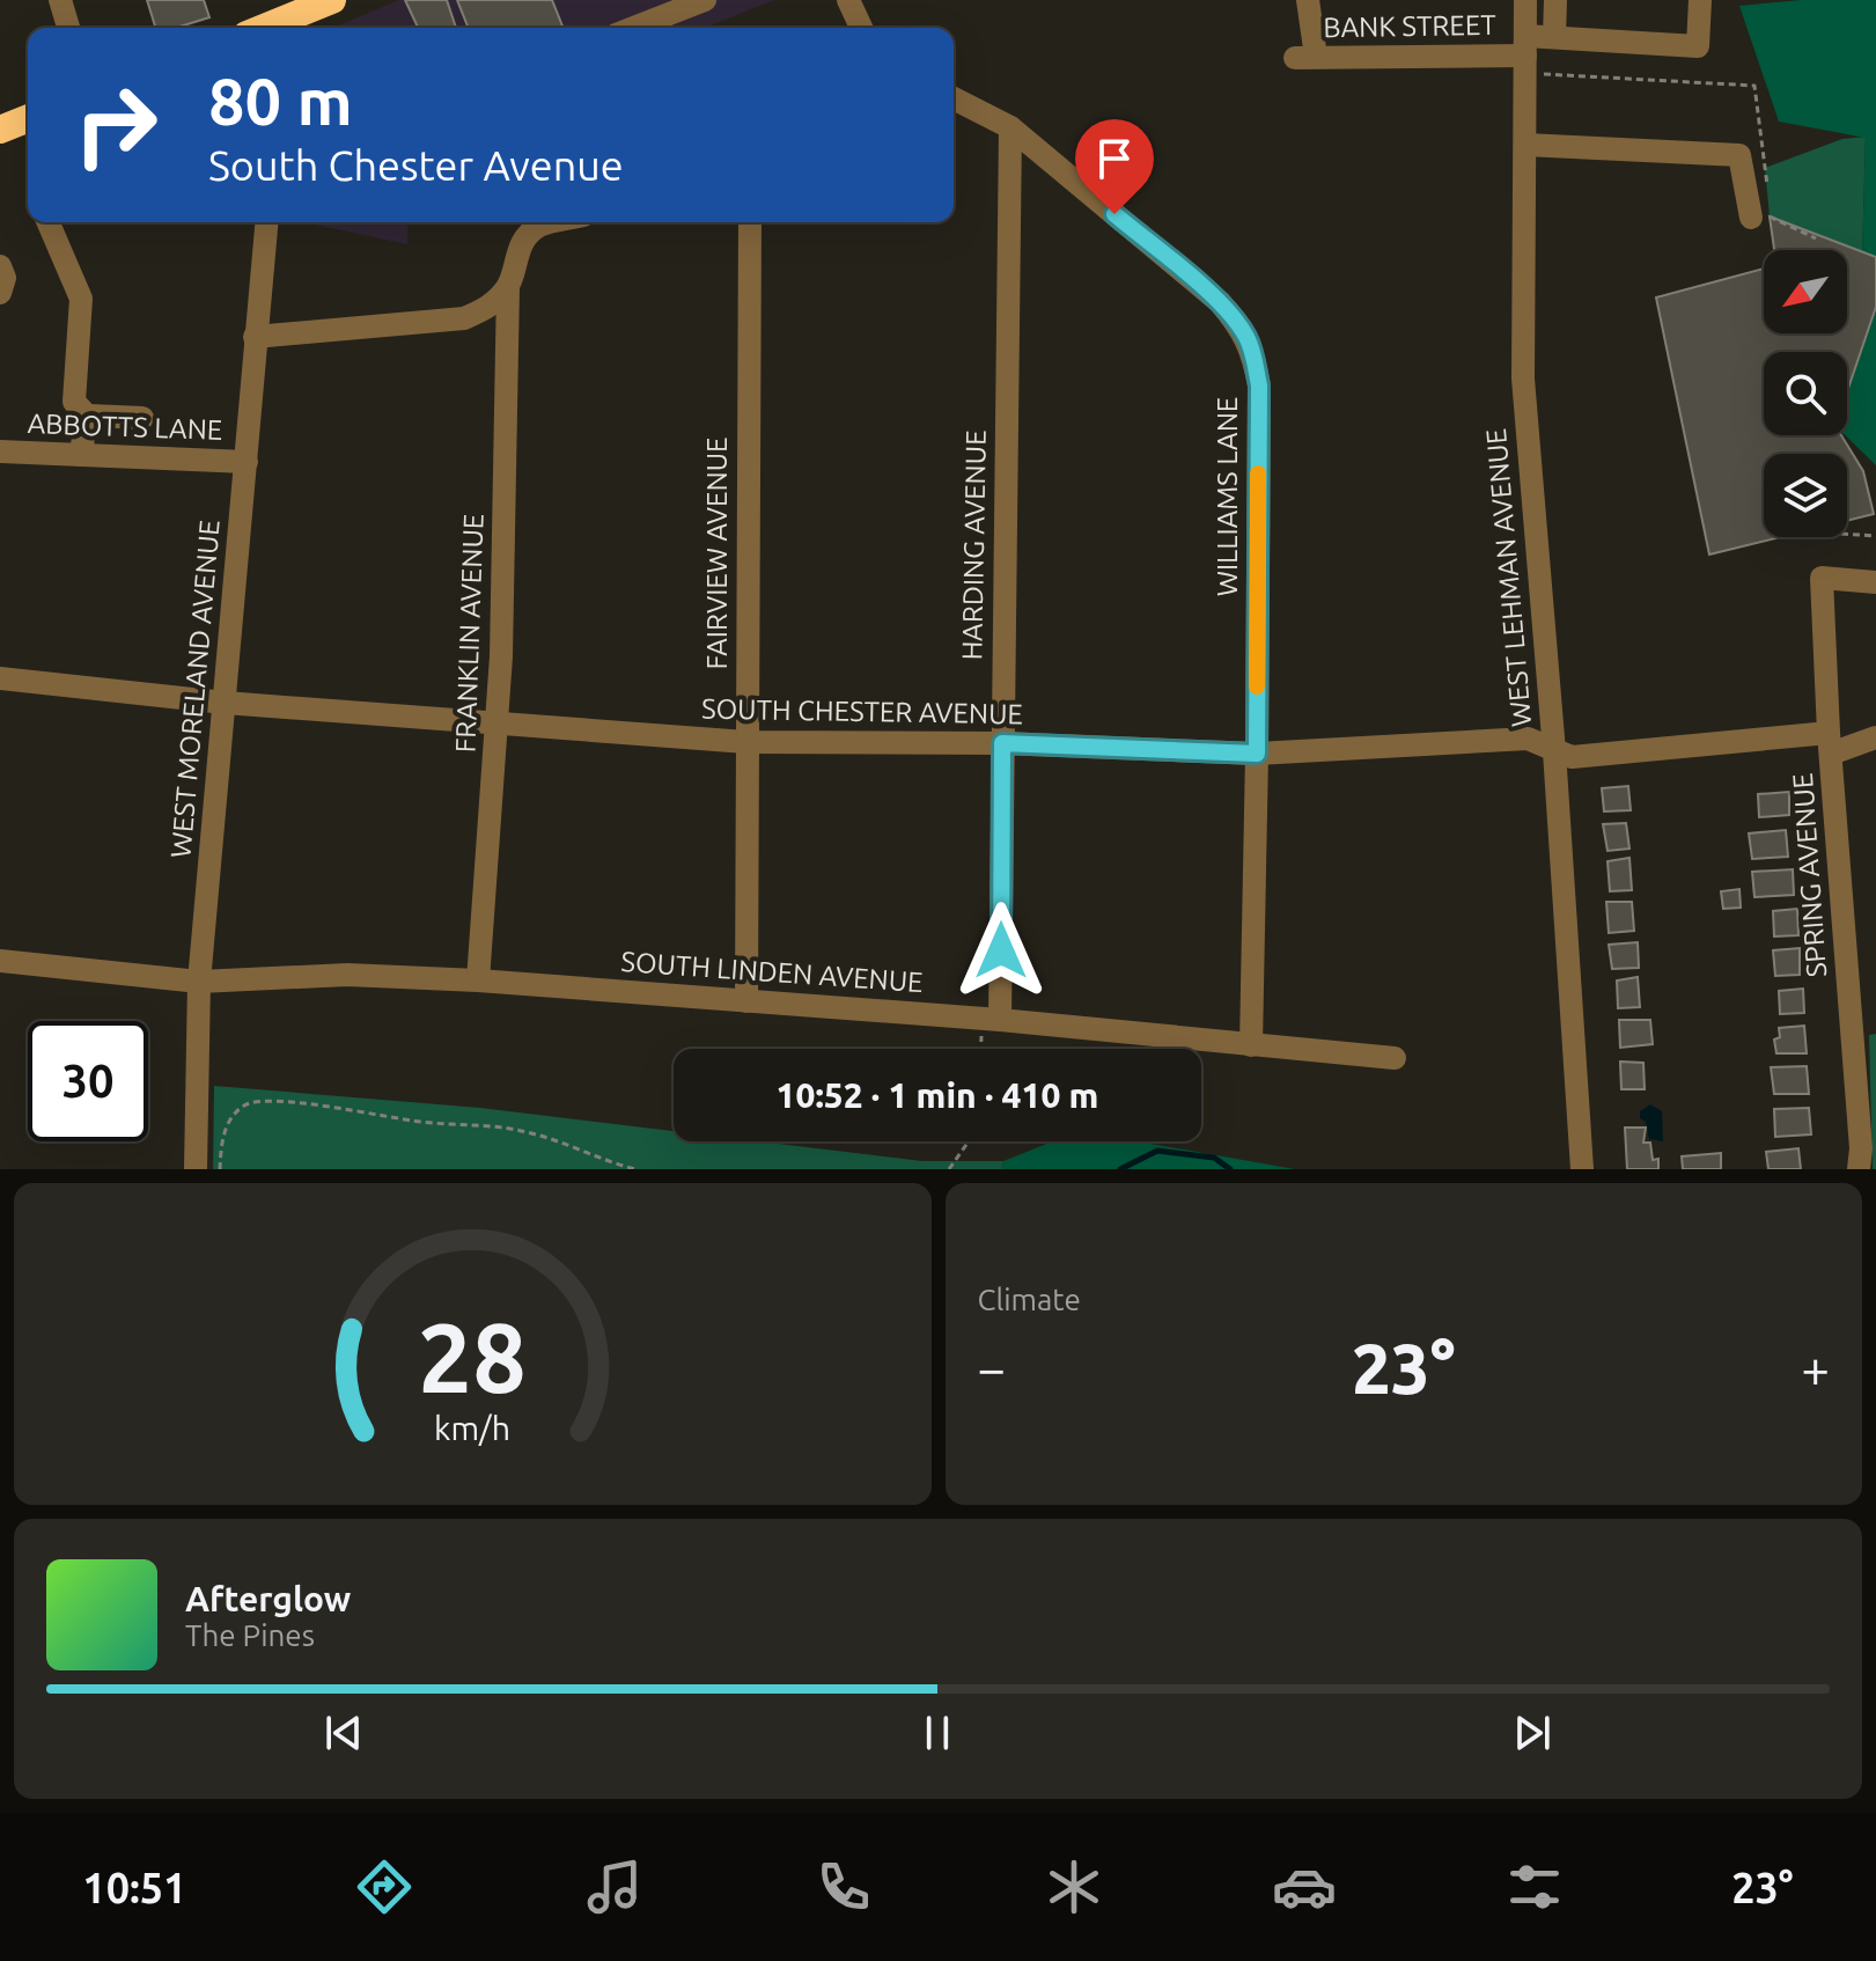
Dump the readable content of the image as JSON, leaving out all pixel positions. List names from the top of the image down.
{
  "streets": {
    "street": [
      "BANK STREET",
      "ABBOTTS LANE",
      "WILLIAMS LANE",
      "HARDING AVENUE",
      "FAIRVIEW AVENUE",
      "WEST LEHMAN AVENUE",
      "FRANKLIN AVENUE",
      "WEST MORELAND AVENUE",
      "SOUTH CHESTER AVENUE",
      "SPRING AVENUE",
      "SOUTH LINDEN AVENUE"
    ]
  },
  "crossings": [
    ["BANK STREET", "WEST LEHMAN AVENUE"],
    ["ABBOTTS LANE", "WEST MORELAND AVENUE"],
    ["WILLIAMS LANE", "HARDING AVENUE"],
    ["WILLIAMS LANE", "SOUTH CHESTER AVENUE"],
    ["WILLIAMS LANE", "SOUTH LINDEN AVENUE"],
    ["HARDING AVENUE", "SOUTH CHESTER AVENUE"],
    ["HARDING AVENUE", "SOUTH LINDEN AVENUE"],
    ["FAIRVIEW AVENUE", "SOUTH CHESTER AVENUE"],
    ["FAIRVIEW AVENUE", "SOUTH LINDEN AVENUE"],
    ["WEST LEHMAN AVENUE", "SOUTH CHESTER AVENUE"],
    ["FRANKLIN AVENUE", "SOUTH CHESTER AVENUE"],
    ["FRANKLIN AVENUE", "SOUTH LINDEN AVENUE"],
    ["WEST MORELAND AVENUE", "SOUTH CHESTER AVENUE"],
    ["WEST MORELAND AVENUE", "SOUTH LINDEN AVENUE"],
    ["SOUTH CHESTER AVENUE", "SPRING AVENUE"]
  ],
  "north": "bottom left",
  "page": {
    "turn": ["80 m", "South Chester Avenue"],
    "limit": "30",
    "trip": "10:52 · 1 min · 410 m",
    "tile": "Climate",
    "heat": ["−", "23°", "+"],
    "song": ["Afterglow", "The Pines"],
    "tabs": ["10:51", "23°"],
    "gauge": ["28", "km/h"]
  }
}
